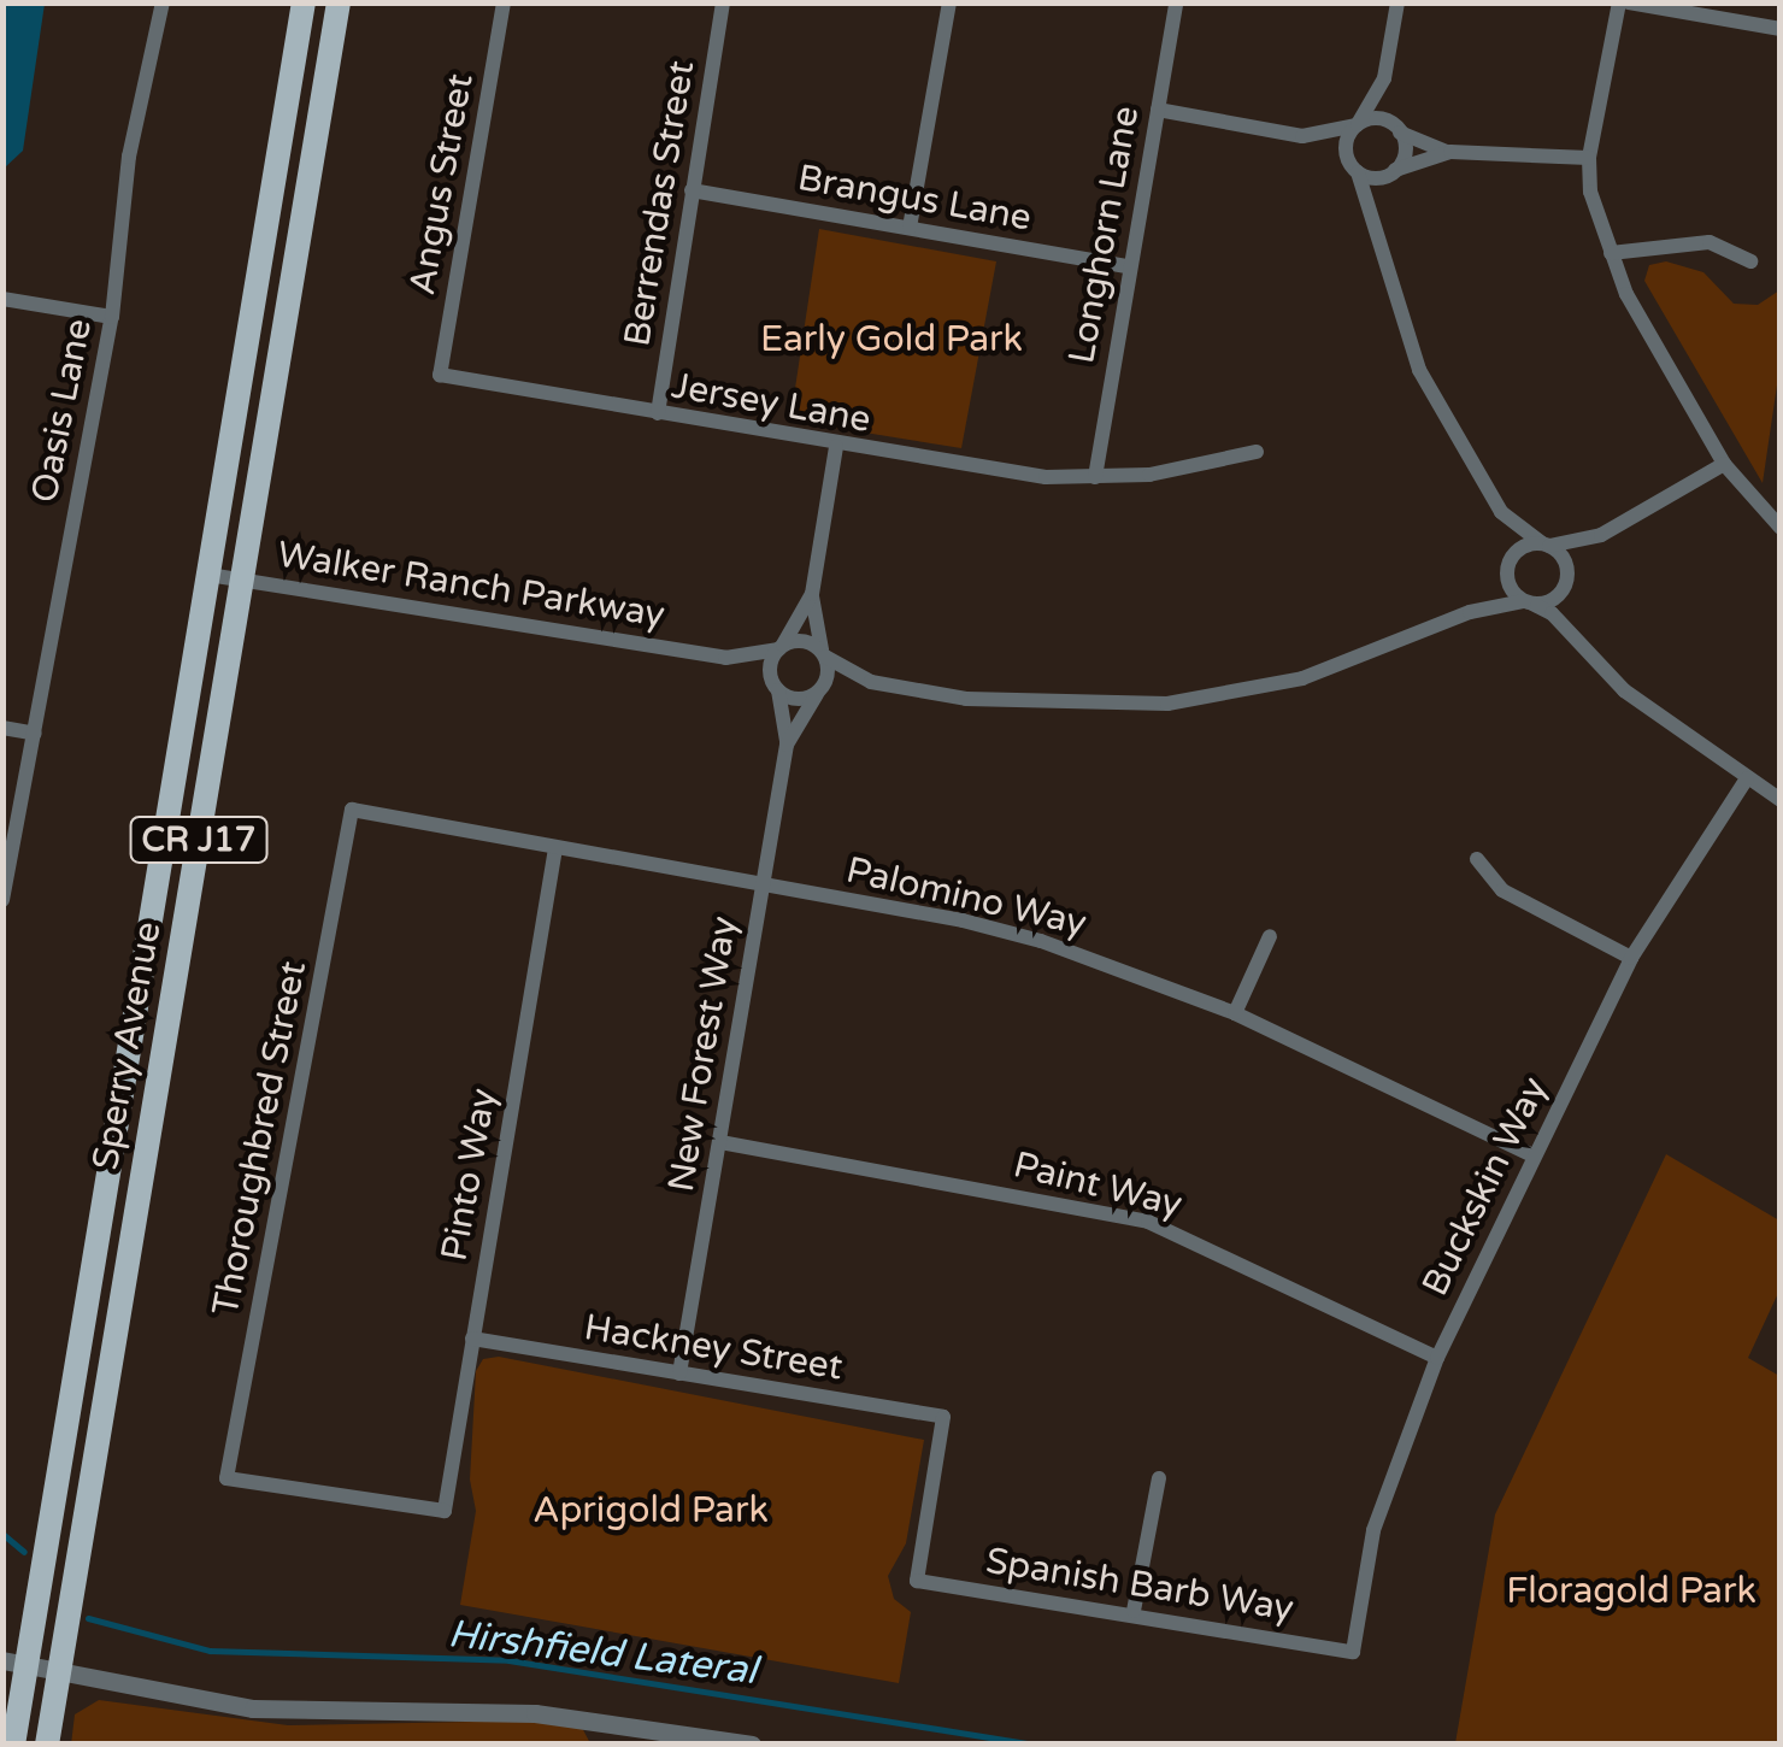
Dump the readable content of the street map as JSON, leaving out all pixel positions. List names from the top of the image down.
{
  "streets": {
    "main road": ["CR J17", "Sperry Avenue"],
    "street": [
      "Angus Street",
      "Brangus Lane",
      "Berrendas Street",
      "Longhorn Lane",
      "Jersey Lane",
      "Oasis Lane",
      "Walker Ranch Parkway",
      "Palomino Way",
      "New Forest Way",
      "Thoroughbred Street",
      "Pinto Way",
      "Paint Way",
      "Buckskin Way",
      "Hackney Street",
      "Spanish Barb Way"
    ]
  },
  "crossings": [
    ["Angus Street", "Jersey Lane"],
    ["Brangus Lane", "Berrendas Street"],
    ["Brangus Lane", "Longhorn Lane"],
    ["Berrendas Street", "Jersey Lane"],
    ["Longhorn Lane", "Jersey Lane"],
    ["Walker Ranch Parkway", "Sperry Avenue"],
    ["Walker Ranch Parkway", "New Forest Way"],
    ["Palomino Way", "New Forest Way"],
    ["Palomino Way", "Thoroughbred Street"],
    ["Palomino Way", "Pinto Way"],
    ["Palomino Way", "Buckskin Way"],
    ["New Forest Way", "Paint Way"],
    ["New Forest Way", "Hackney Street"],
    ["Thoroughbred Street", "Pinto Way"],
    ["Pinto Way", "Hackney Street"],
    ["Paint Way", "Buckskin Way"],
    ["Buckskin Way", "Spanish Barb Way"],
    ["Hackney Street", "Spanish Barb Way"]
  ],
  "water": ["Hirshfield Lateral"],
  "parks": ["Early Gold Park", "Aprigold Park", "Floragold Park"]
}
